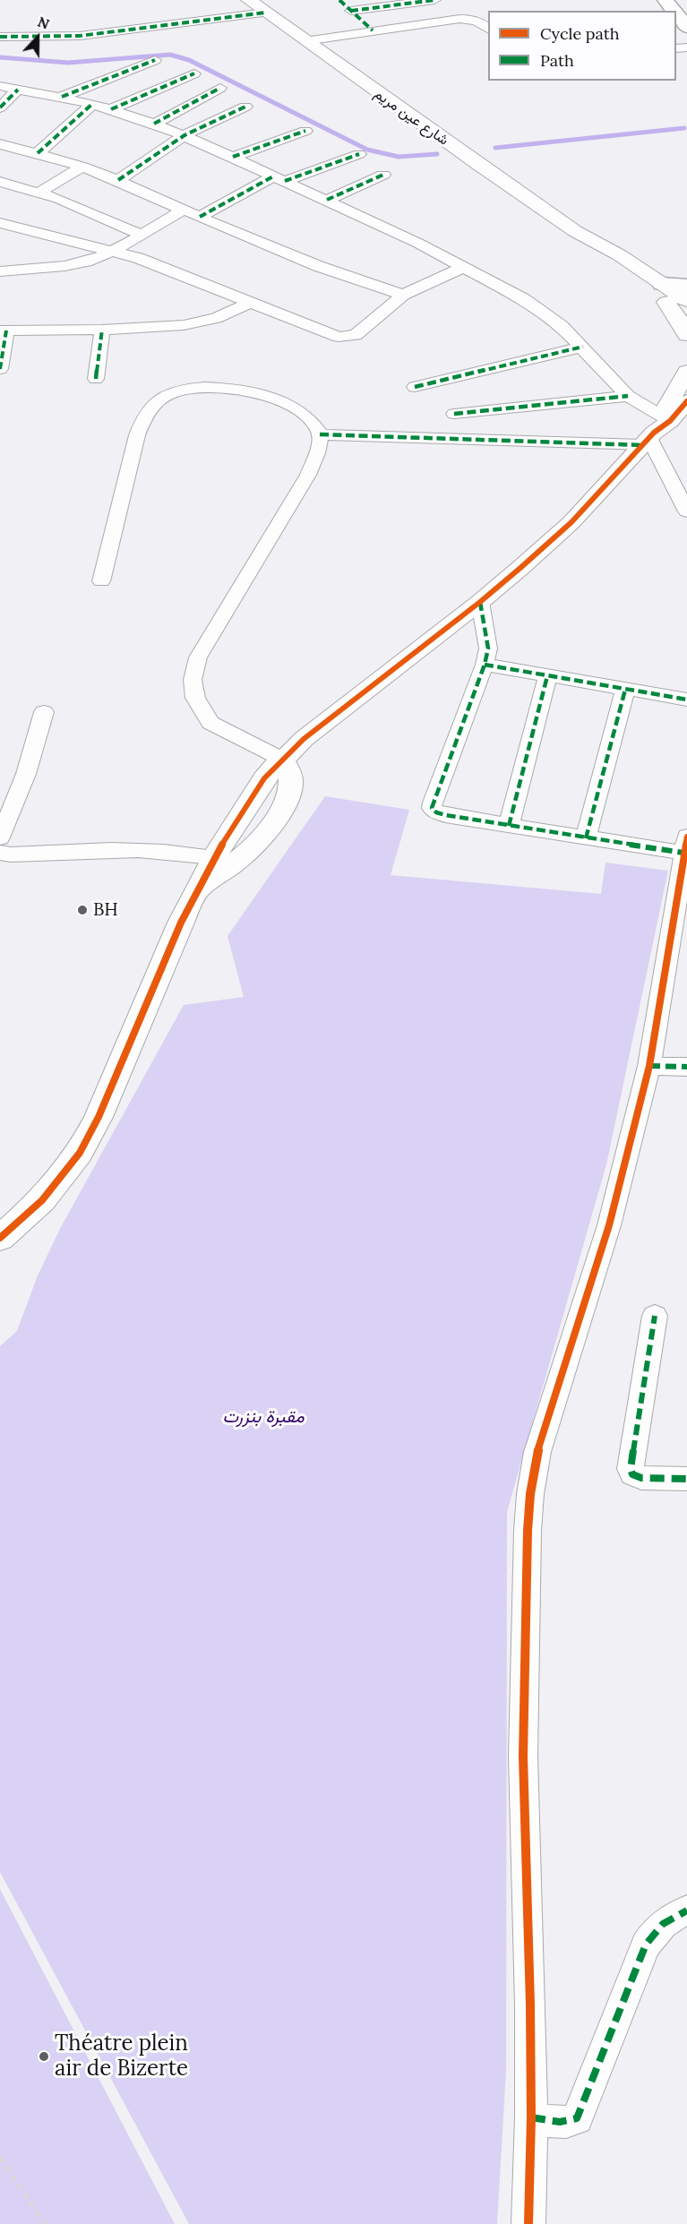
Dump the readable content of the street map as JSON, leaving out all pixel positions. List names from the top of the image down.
{
  "streets": {
    "street": ["شارع عين مريم"]
  },
  "parks": ["مقبرة بنزرت"],
  "places": ["BH", "Théatre plein air de Bizerte"],
  "legend": ["Cycle path", "Path"],
  "north": "top"
}
